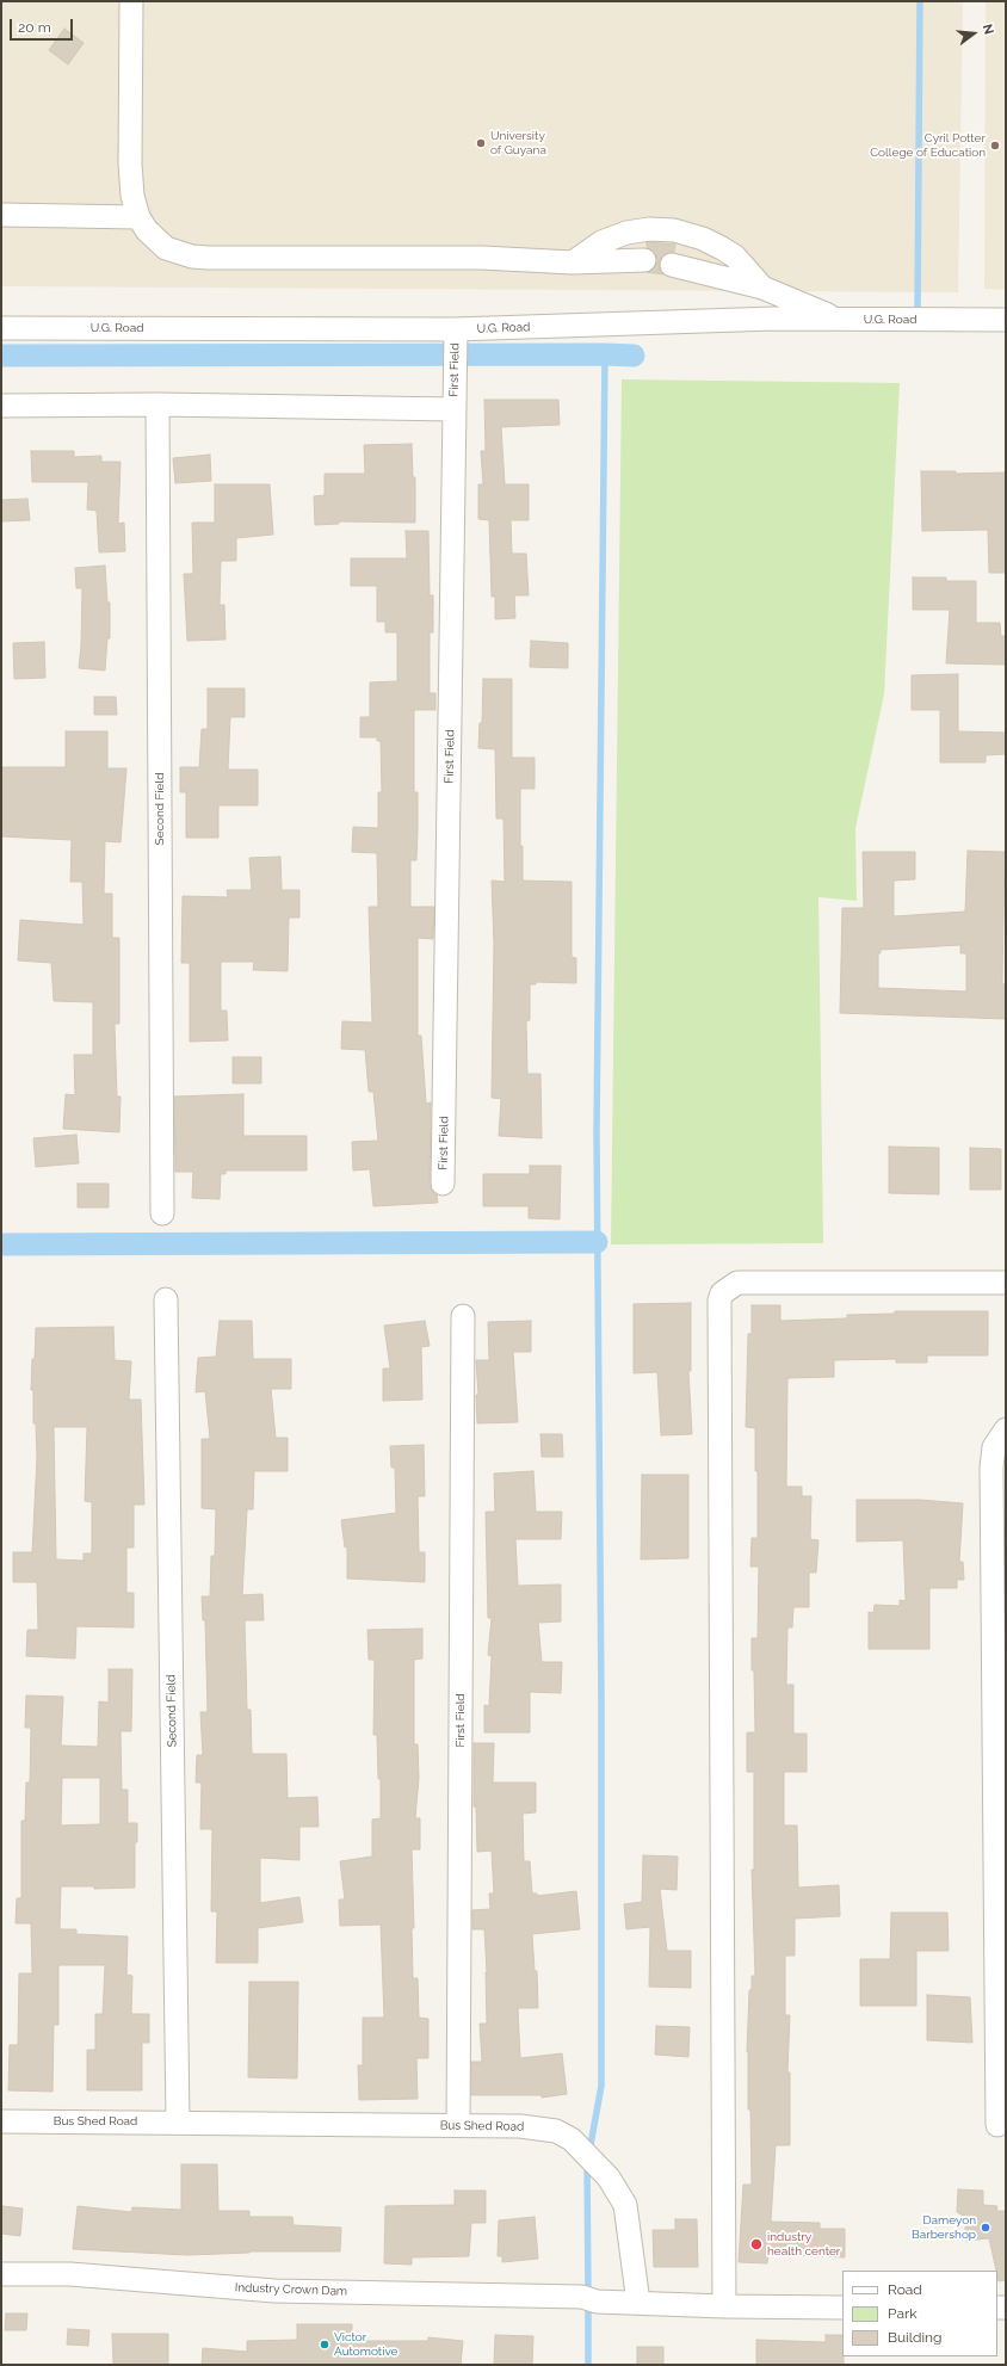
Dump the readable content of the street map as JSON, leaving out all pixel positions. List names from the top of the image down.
{
  "streets": {
    "street": [
      "U.G. Road",
      "First Field",
      "Second Field",
      "Bus Shed Road",
      "Industry Crown Dam"
    ]
  },
  "crossings": [
    ["U.G. Road", "First Field"],
    ["First Field", "Bus Shed Road"],
    ["Second Field", "Bus Shed Road"],
    ["Bus Shed Road", "Industry Crown Dam"]
  ],
  "places": [
    "University of Guyana",
    "Cyril Potter College of Education",
    "Dameyon Barbershop",
    "industry health center",
    "Victor Automotive"
  ],
  "legend": ["Road", "Park", "Building"],
  "scale_bar": "20 m",
  "north": "right"
}
